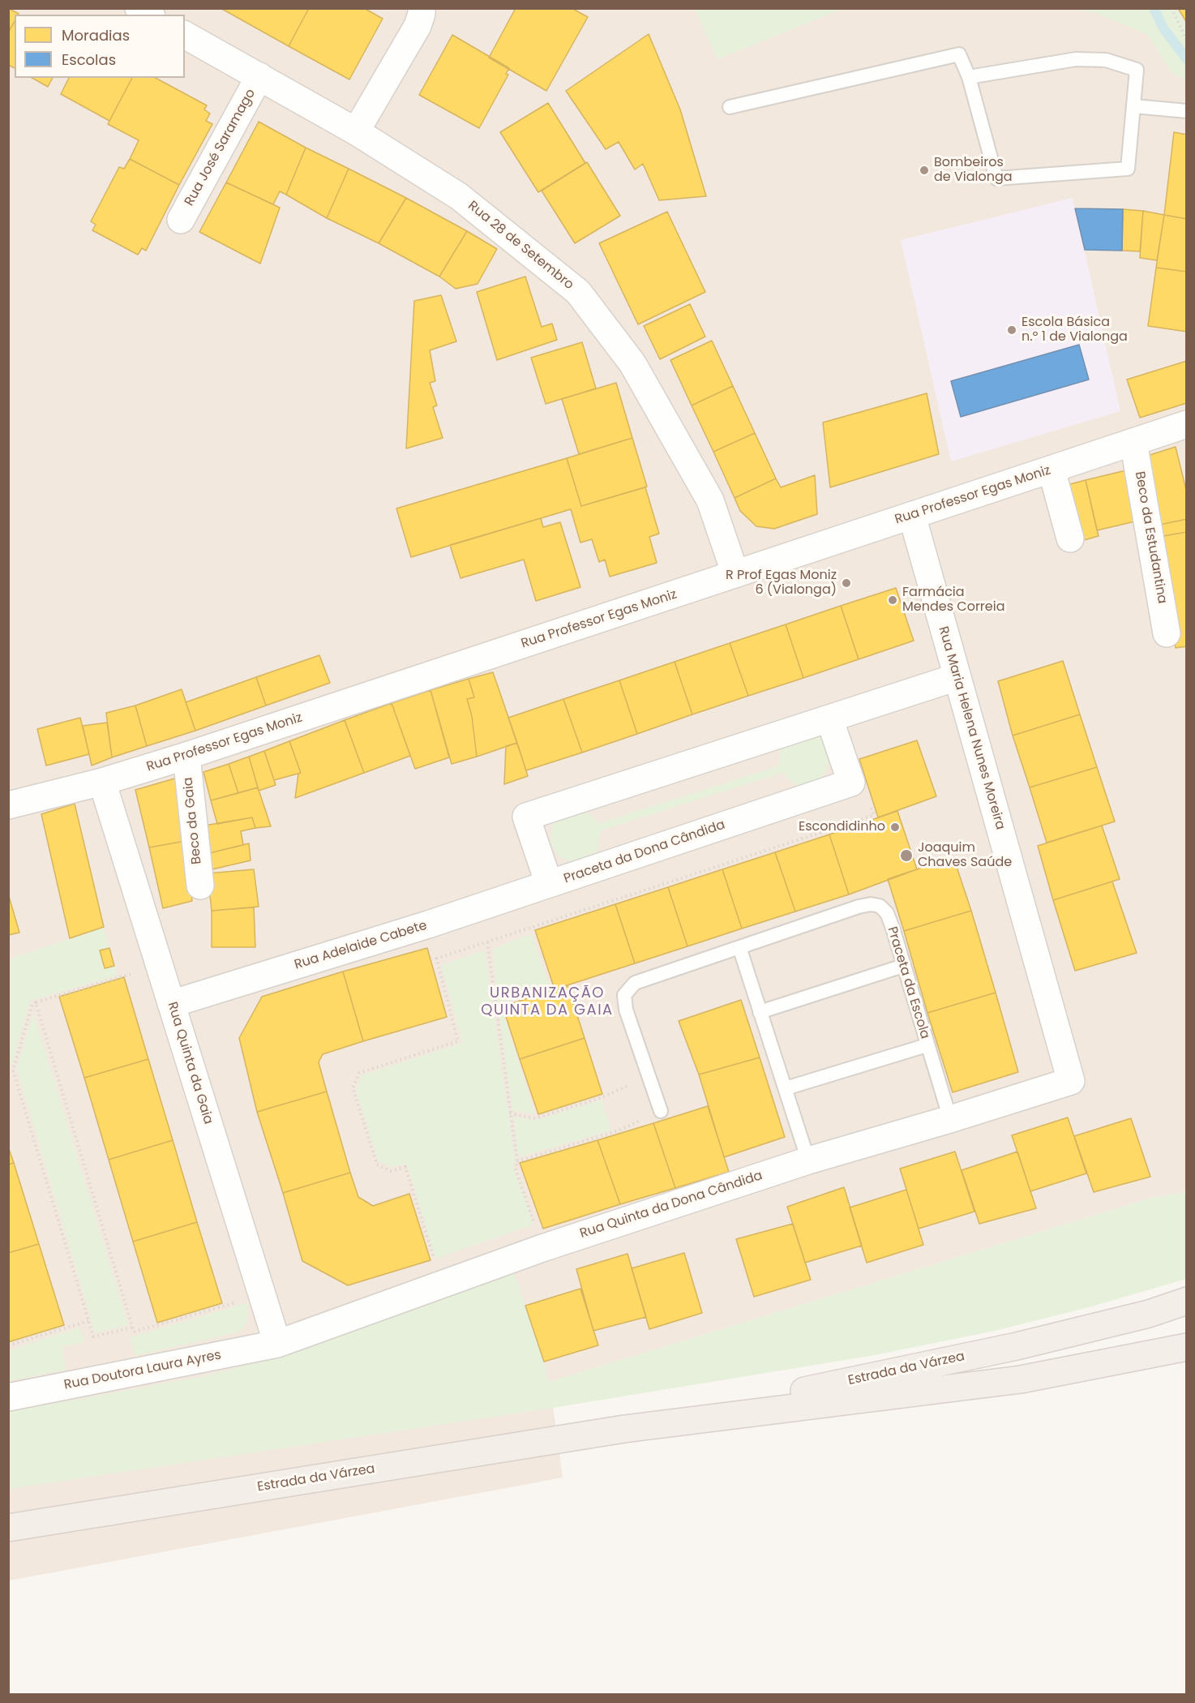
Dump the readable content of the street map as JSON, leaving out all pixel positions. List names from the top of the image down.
{
  "streets": {
    "main road": ["Estrada da Várzea"],
    "street": [
      "Rua José Saramago",
      "Rua 28 de Setembro",
      "Rua Professor Egas Moniz",
      "Beco da Estudantina",
      "Rua Maria Helena Nunes Moreira",
      "Beco da Gaia",
      "Praceta da Dona Cândida",
      "Rua Adelaide Cabete",
      "Rua Quinta da Gaia",
      "Rua Quinta da Dona Cândida",
      "Rua Doutora Laura Ayres"
    ],
    "lane": ["Praceta da Escola"]
  },
  "crossings": [
    ["Rua José Saramago", "Rua 28 de Setembro"],
    ["Rua 28 de Setembro", "Rua Professor Egas Moniz"],
    ["Rua Professor Egas Moniz", "Beco da Estudantina"],
    ["Rua Professor Egas Moniz", "Rua Maria Helena Nunes Moreira"],
    ["Rua Professor Egas Moniz", "Beco da Gaia"],
    ["Rua Professor Egas Moniz", "Rua Quinta da Gaia"],
    ["Rua Maria Helena Nunes Moreira", "Praceta da Dona Cândida"],
    ["Rua Maria Helena Nunes Moreira", "Rua Quinta da Dona Cândida"],
    ["Praceta da Dona Cândida", "Rua Adelaide Cabete"],
    ["Rua Adelaide Cabete", "Rua Quinta da Gaia"],
    ["Praceta da Escola", "Rua Quinta da Dona Cândida"],
    ["Rua Quinta da Gaia", "Rua Quinta da Dona Cândida"],
    ["Rua Quinta da Gaia", "Rua Doutora Laura Ayres"],
    ["Rua Quinta da Dona Cândida", "Rua Doutora Laura Ayres"]
  ],
  "districts": ["URBANIZAÇÃO QUINTA DA GAIA"],
  "places": [
    "Bombeiros de Vialonga",
    "Escola Básica n.º 1 de Vialonga",
    "R Prof Egas Moniz 6 (Vialonga)",
    "Farmácia Mendes Correia",
    "Escondidinho",
    "Joaquim Chaves Saúde"
  ],
  "legend": ["Moradias", "Escolas"]
}
